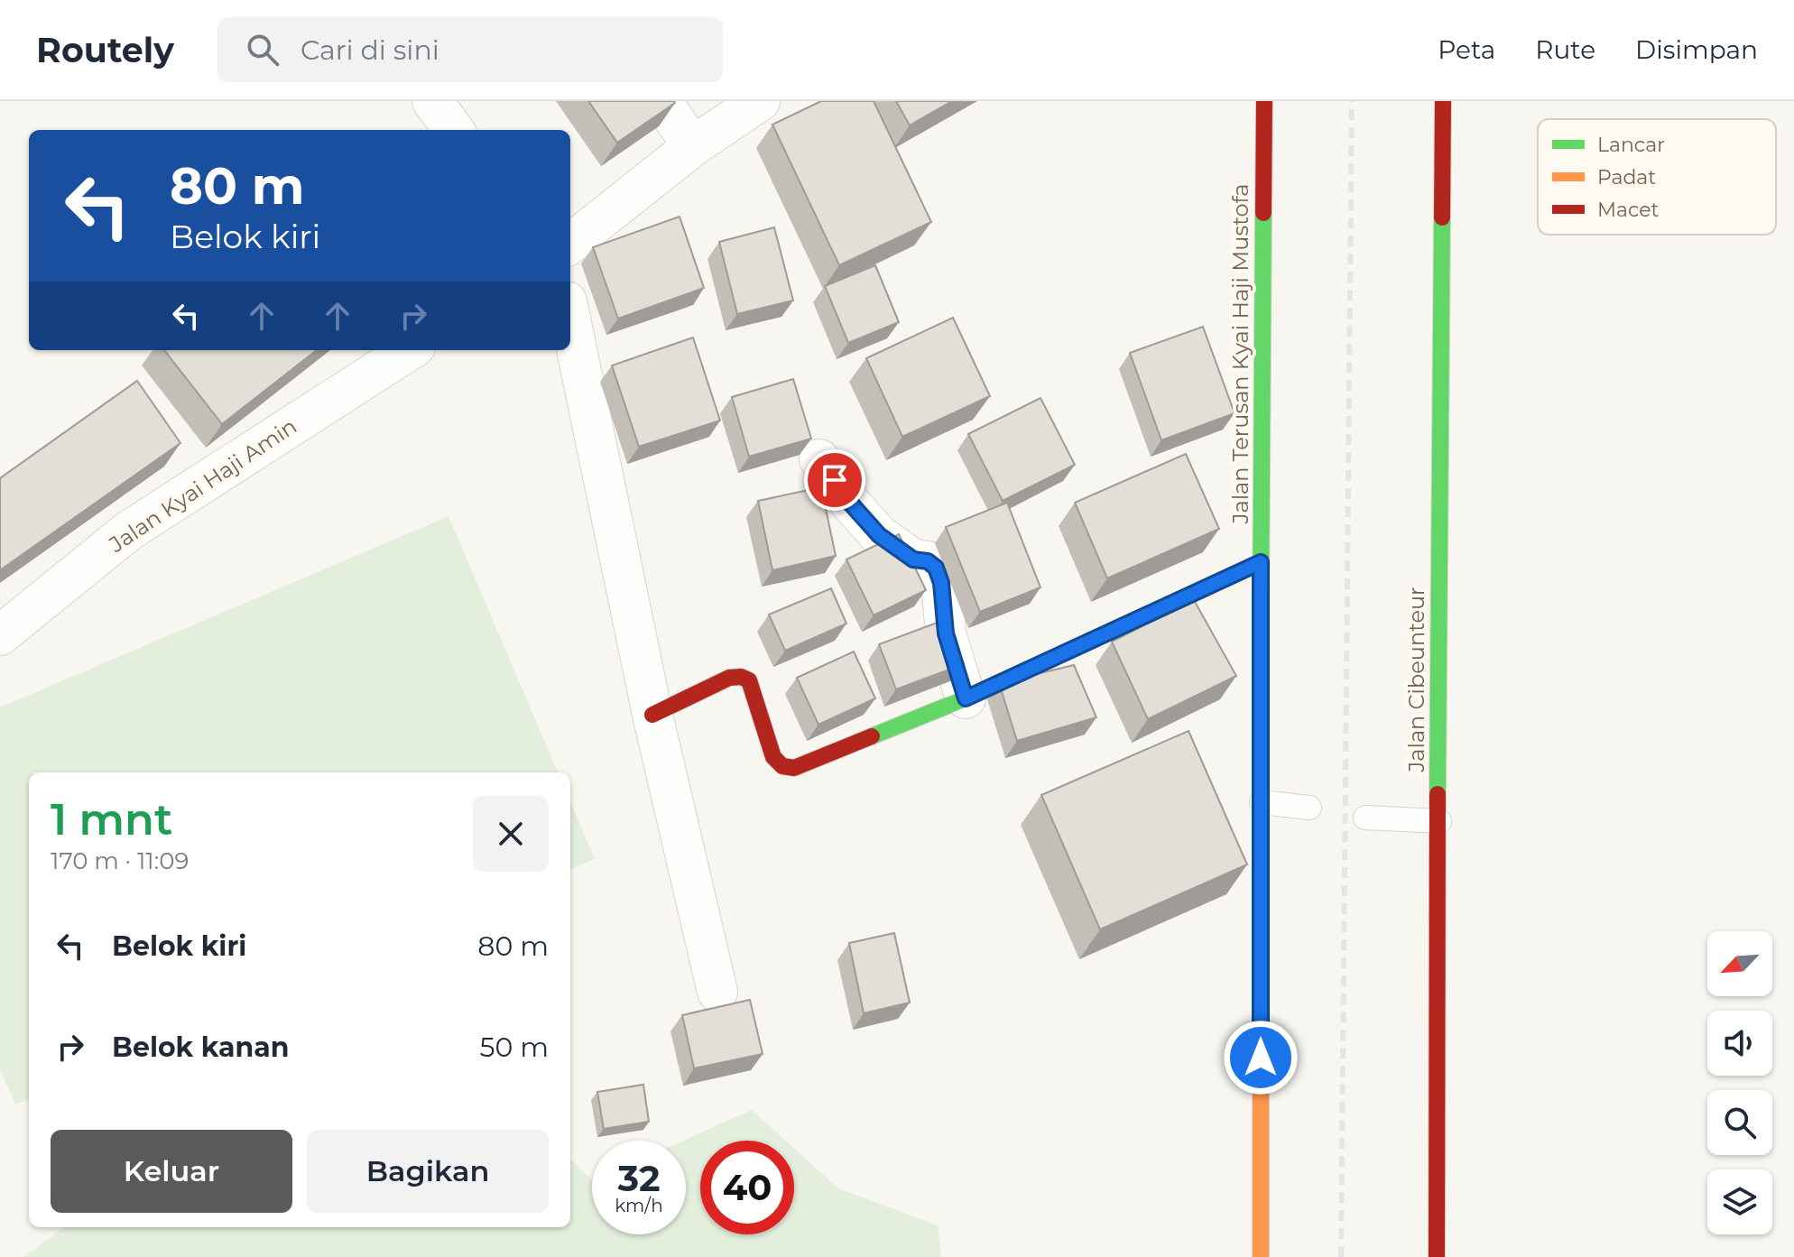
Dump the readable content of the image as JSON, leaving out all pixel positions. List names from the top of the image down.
{
  "streets": {
    "street": ["Jalan Terusan Kyai Haji Mustofa", "Jalan Kyai Haji Amin", "Jalan Cibeunteur"]
  },
  "legend": ["Lancar", "Padat", "Macet"],
  "north": "bottom left",
  "page": {
    "header": "Routely",
    "search": "Cari di sini",
    "nav": ["Peta", "Rute", "Disimpan"],
    "turn": ["80 m", "Belok kiri"],
    "heading": ["1 mnt", "170 m · 11:09"],
    "list": [
      {
        "name": "Belok kiri",
        "value": "80 m"
      },
      {
        "name": "Belok kanan",
        "value": "50 m"
      }
    ],
    "buttons": ["Keluar", "Bagikan"],
    "speed": "32 km/h",
    "limit": "40"
  }
}
